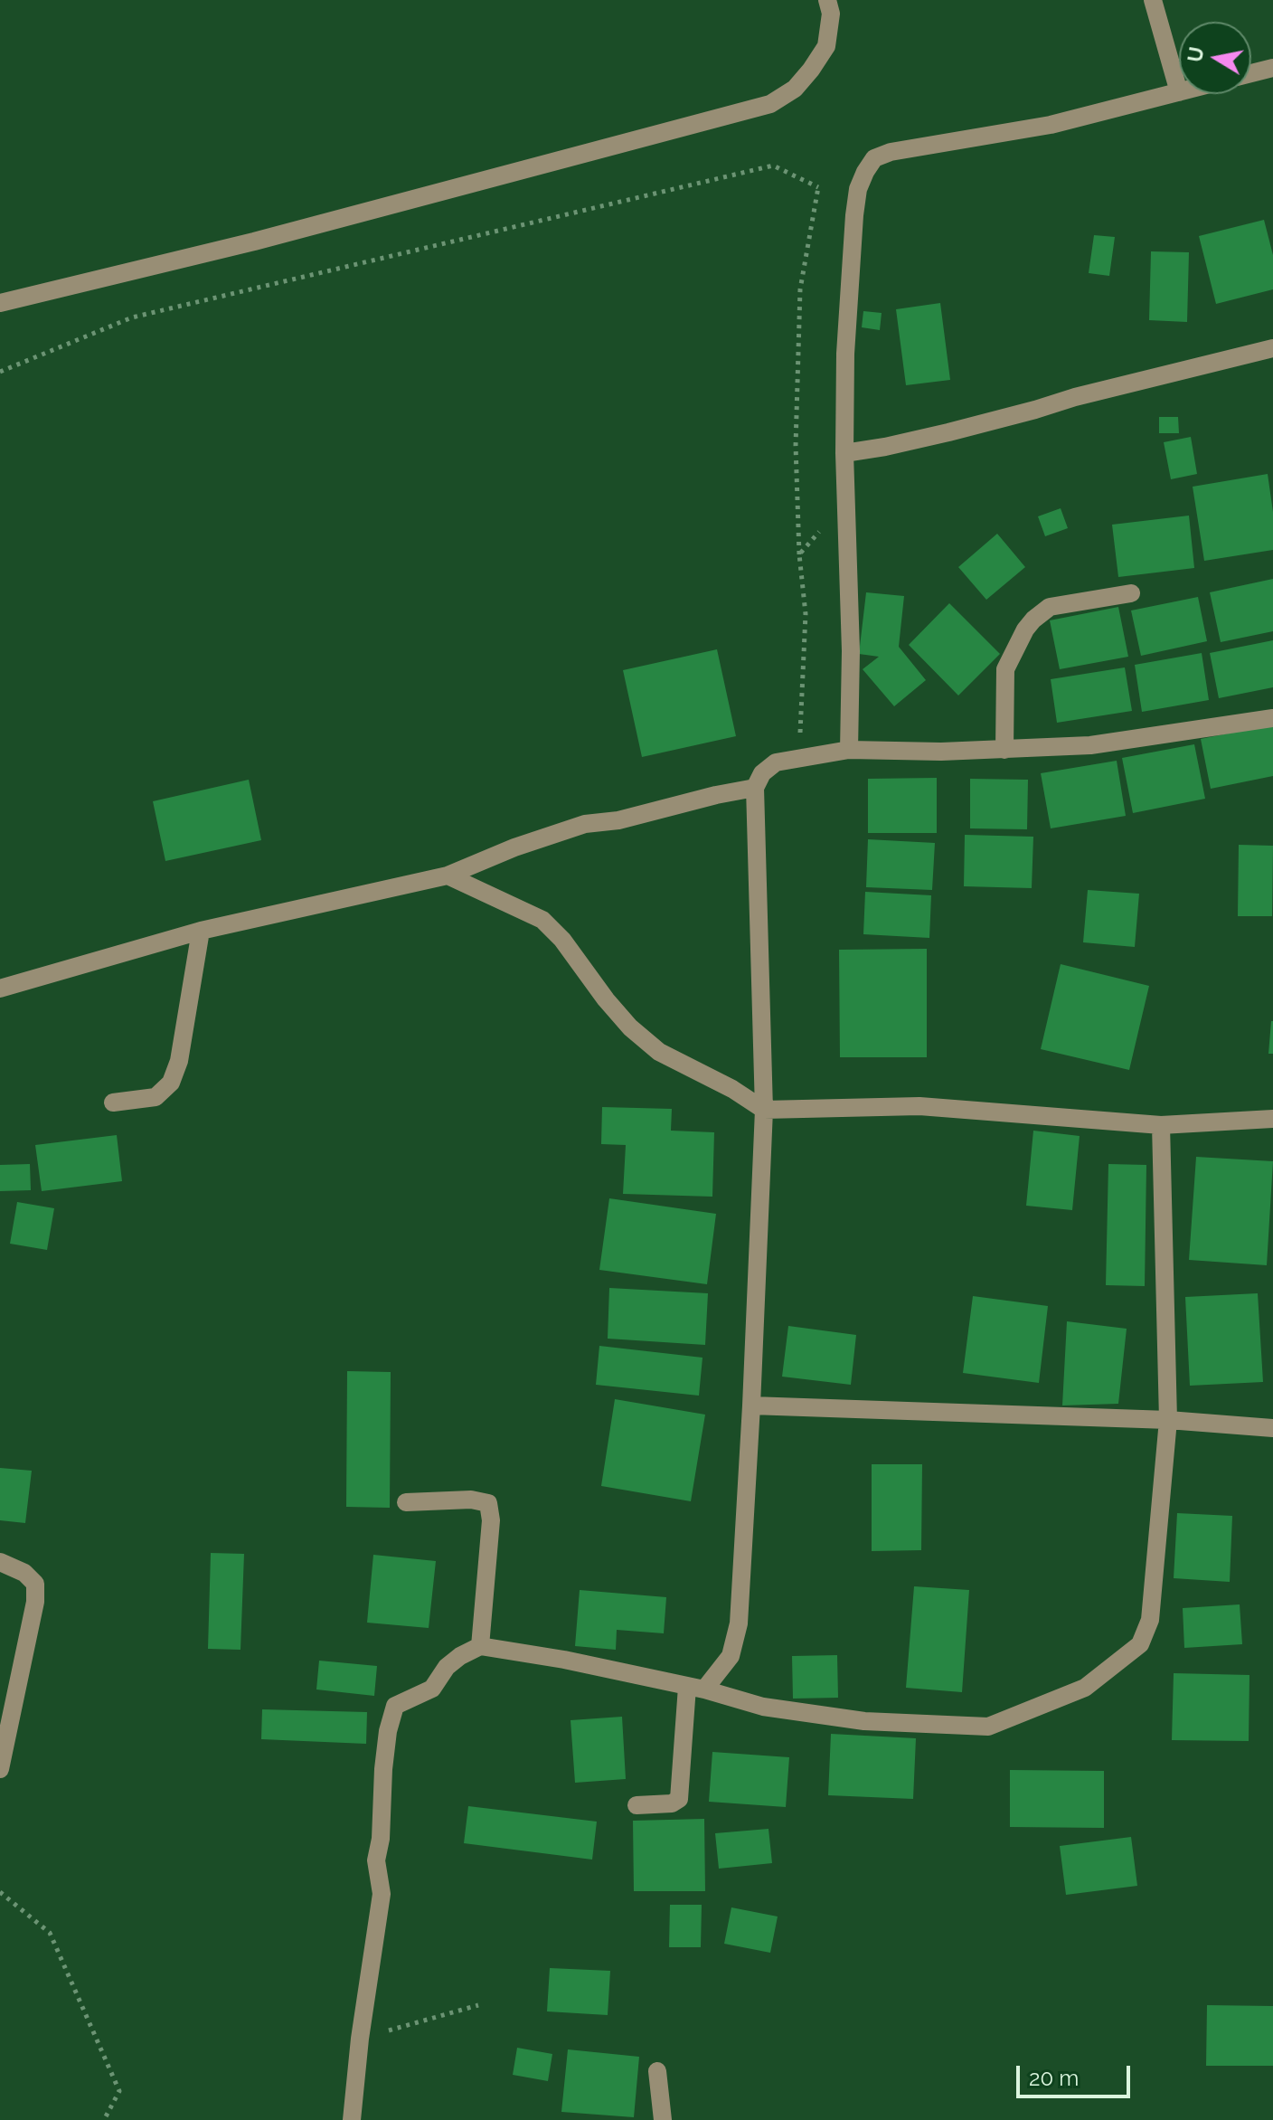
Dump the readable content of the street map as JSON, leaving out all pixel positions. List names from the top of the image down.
{
  "scale_bar": "20 m",
  "north": "left"
}
